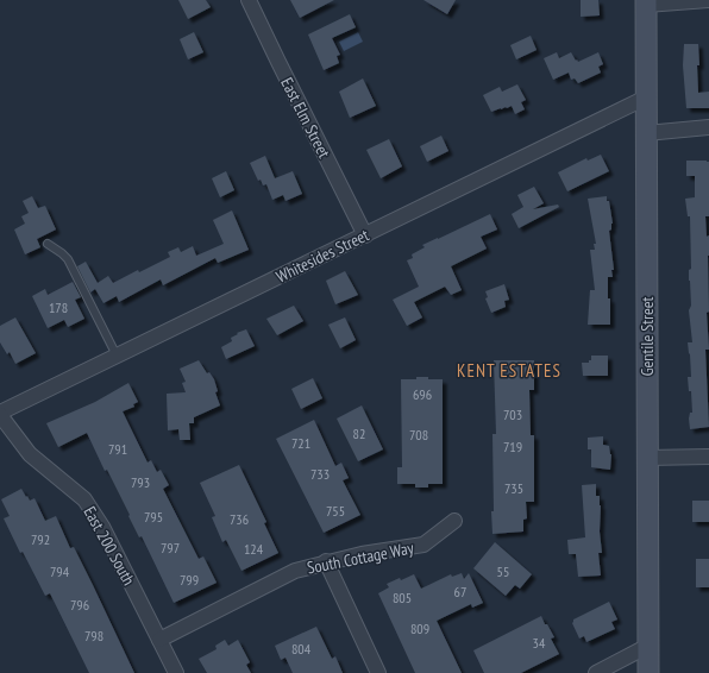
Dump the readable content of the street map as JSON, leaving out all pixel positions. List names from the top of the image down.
{
  "streets": {
    "main road": ["Gentile Street"],
    "street": [
      "East Elm Street",
      "Whitesides Street",
      "East 200 South",
      "South Cottage Way"
    ]
  },
  "crossings": [
    ["East Elm Street", "Whitesides Street"],
    ["Whitesides Street", "Gentile Street"],
    ["Whitesides Street", "East 200 South"],
    ["East 200 South", "South Cottage Way"]
  ],
  "districts": ["KENT ESTATES"],
  "house_numbers": [
    "178",
    "696",
    "703",
    "82",
    "708",
    "721",
    "719",
    "791",
    "733",
    "793",
    "735",
    "755",
    "795",
    "736",
    "792",
    "797",
    "124",
    "794",
    "55",
    "799",
    "67",
    "805",
    "796",
    "809",
    "798",
    "34",
    "804"
  ]
}
